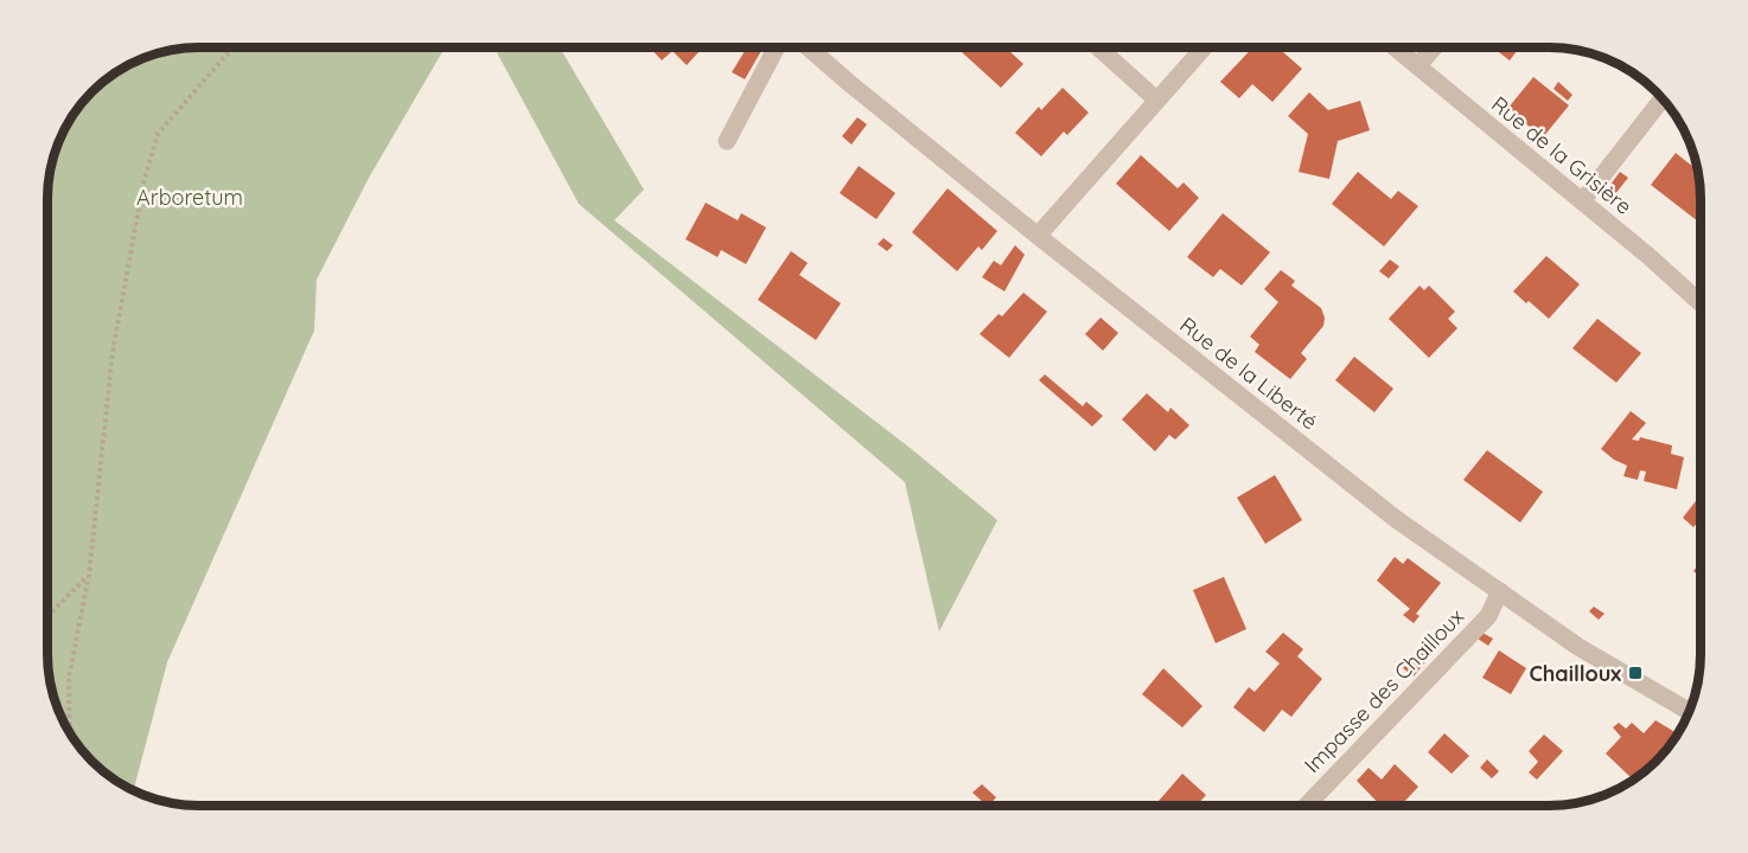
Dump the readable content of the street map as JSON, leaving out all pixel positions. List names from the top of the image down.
{
  "streets": {
    "street": ["Rue de la Grisière", "Rue de la Liberté", "Impasse des Chailloux"]
  },
  "crossings": [
    ["Rue de la Liberté", "Impasse des Chailloux"]
  ],
  "parks": ["Arboretum"],
  "places": {
    "transit": ["Chailloux"]
  }
}
